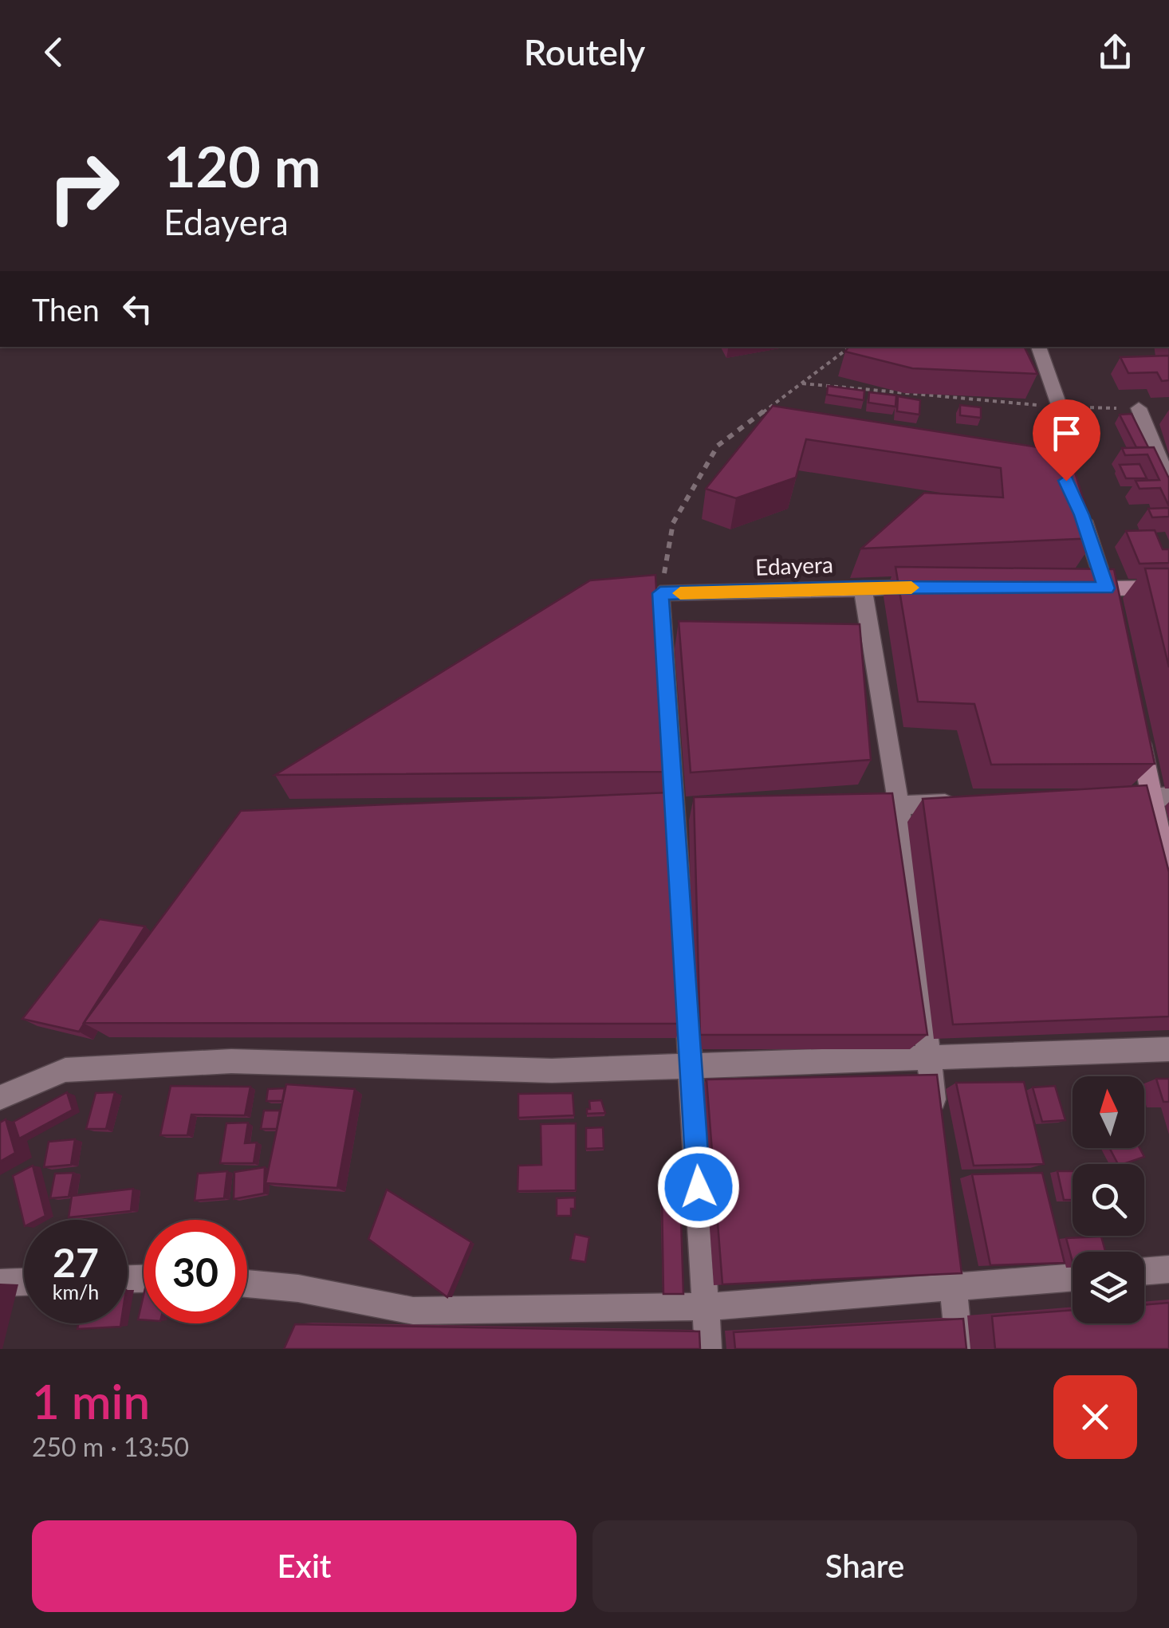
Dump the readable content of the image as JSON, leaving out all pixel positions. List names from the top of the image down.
{
  "streets": {
    "street": ["Edayera"]
  },
  "north": "top",
  "page": {
    "header": "Routely",
    "turn": ["120 m", "Edayera"],
    "then": "Then",
    "speed": "27 km/h",
    "limit": "30",
    "heading": ["1 min", "250 m · 13:50"],
    "buttons": ["Exit", "Share"]
  }
}
